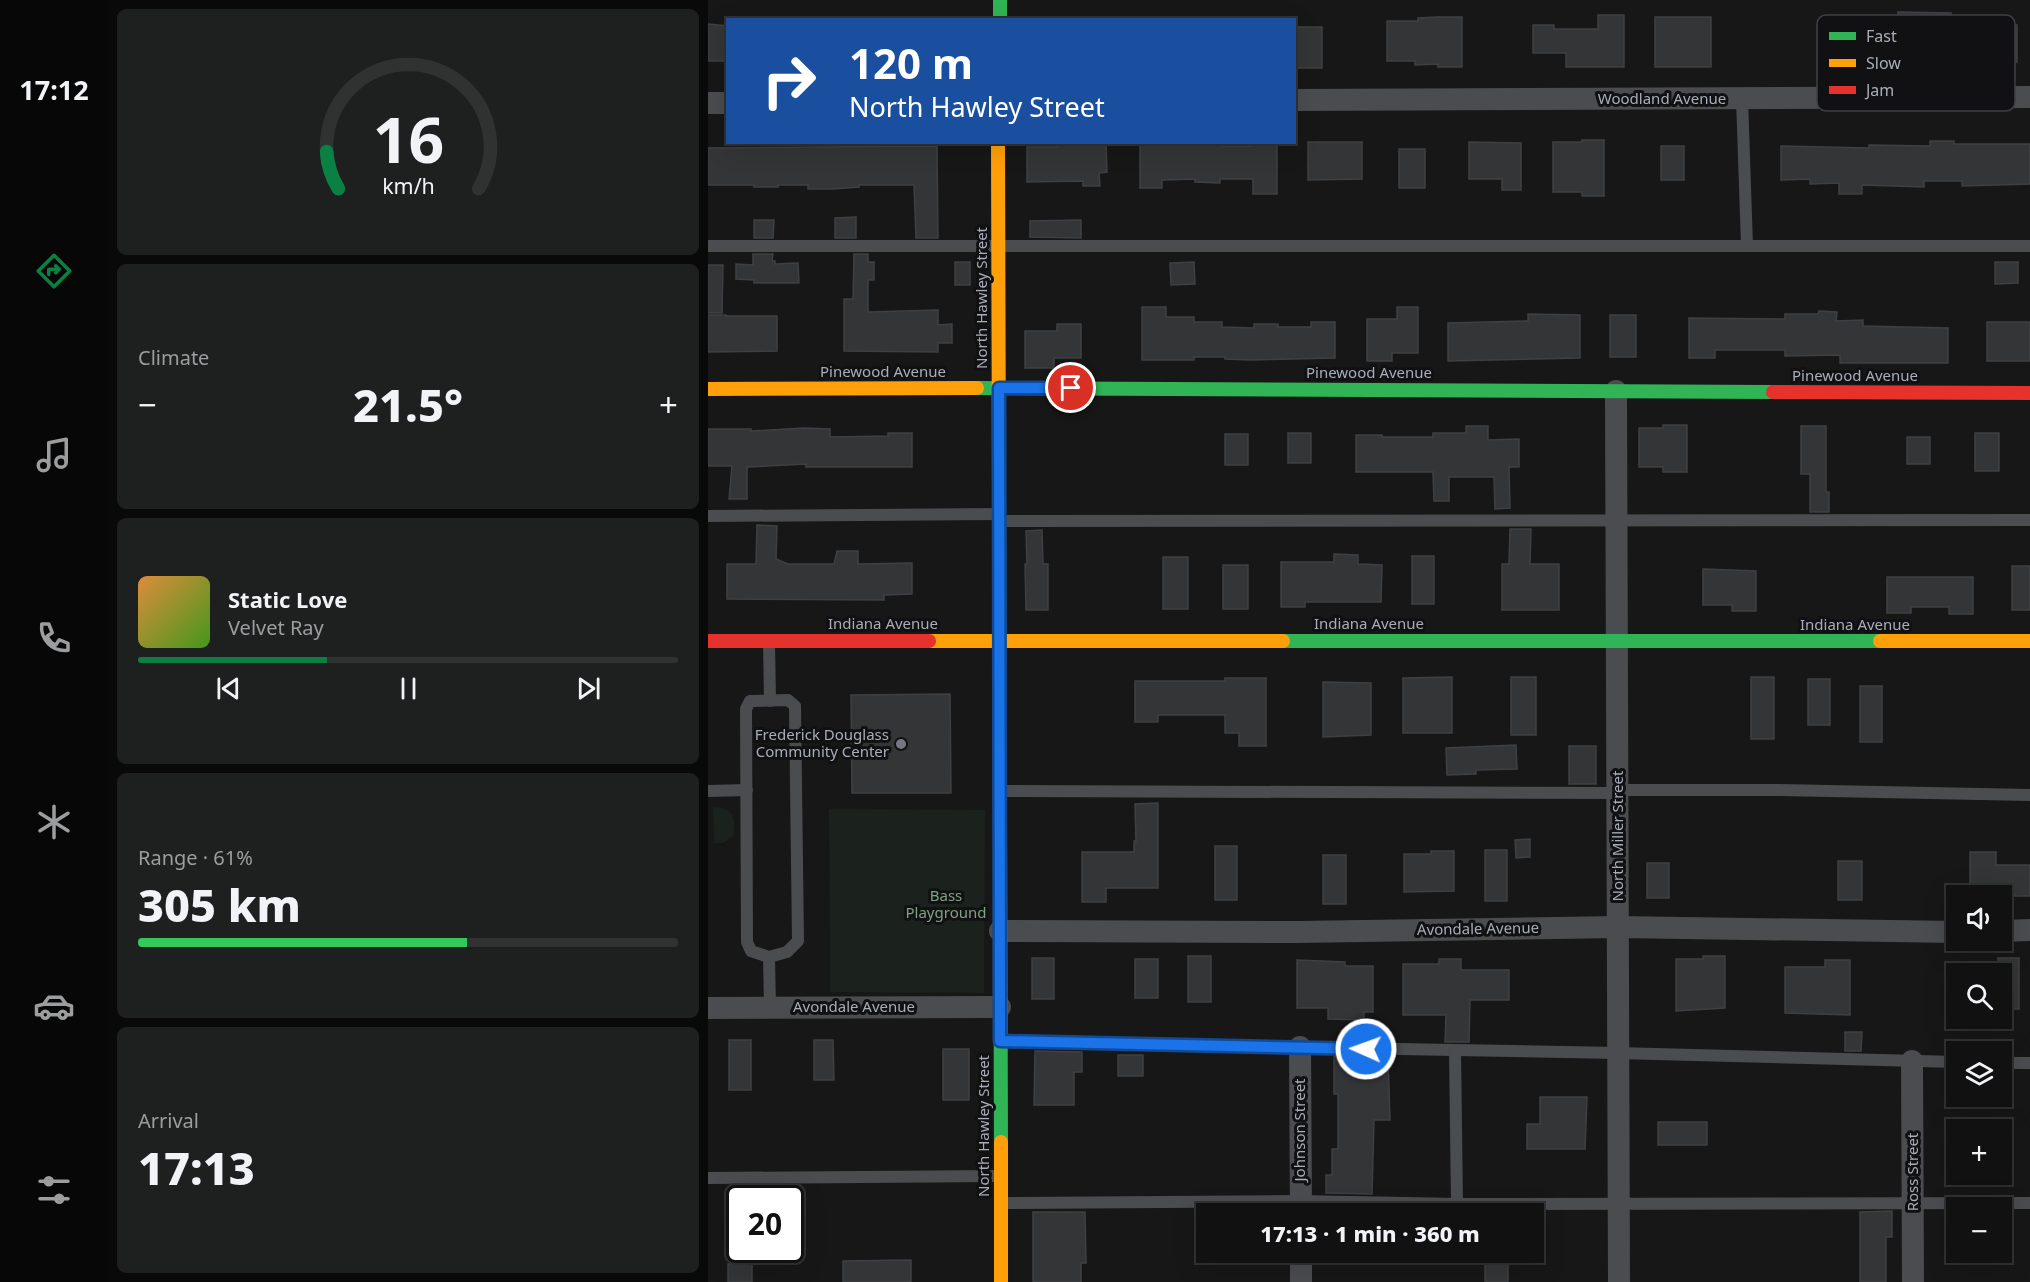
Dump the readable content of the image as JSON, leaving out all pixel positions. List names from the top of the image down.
{
  "streets": {
    "street": [
      "Woodland Avenue",
      "North Hawley Street",
      "Pinewood Avenue",
      "Indiana Avenue",
      "North Miller Street",
      "Avondale Avenue",
      "Johnson Street",
      "Ross Street"
    ]
  },
  "crossings": [
    ["North Hawley Street", "Pinewood Avenue"],
    ["North Hawley Street", "Indiana Avenue"],
    ["North Hawley Street", "Avondale Avenue"],
    ["Pinewood Avenue", "North Miller Street"],
    ["Indiana Avenue", "North Miller Street"],
    ["North Miller Street", "Avondale Avenue"]
  ],
  "parks": ["Bass Playground"],
  "places": ["Frederick Douglass Community Center"],
  "legend": ["Fast", "Slow", "Jam"],
  "page": {
    "tabs": "17:12",
    "turn": ["120 m", "North Hawley Street"],
    "tile": [
      "Climate",
      ["Range · 61%", "305 km"],
      ["Arrival", "17:13"]
    ],
    "heat": ["−", "21.5°", "+"],
    "song": ["Static Love", "Velvet Ray"],
    "map_buttons": ["+", "−"],
    "limit": "20",
    "trip": "17:13 · 1 min · 360 m",
    "gauge": ["16", "km/h"]
  }
}
